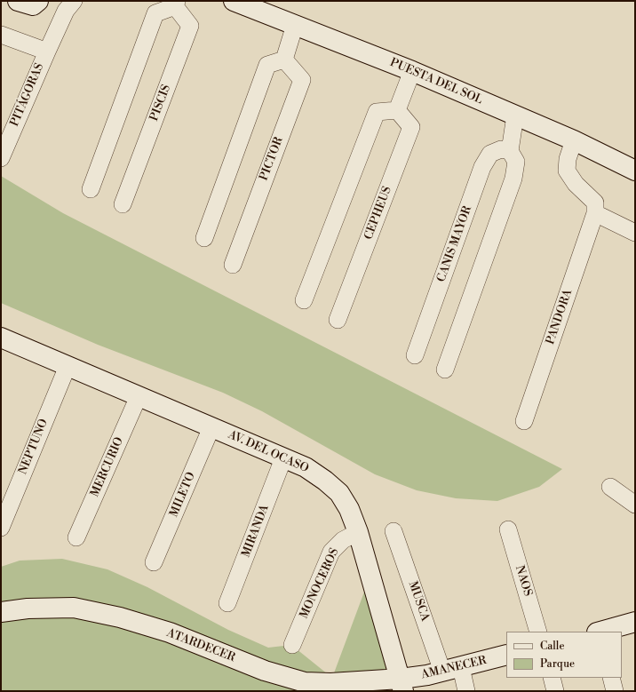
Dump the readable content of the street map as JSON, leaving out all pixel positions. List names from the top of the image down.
{
  "streets": {
    "street": [
      "PUESTA DEL SOL",
      "PITÁGORAS",
      "PISCIS",
      "PICTOR",
      "CEPHEUS",
      "CANIS MAYOR",
      "PANDORA",
      "NEPTUNO",
      "AV. DEL OCASO",
      "MERCURIO",
      "MILETO",
      "MIRANDA",
      "NAOS",
      "MONOCEROS",
      "MUSCA",
      "ATARDECER",
      "AMANECER"
    ]
  },
  "crossings": [
    ["NEPTUNO", "AV. DEL OCASO"],
    ["AV. DEL OCASO", "MERCURIO"],
    ["AV. DEL OCASO", "MILETO"],
    ["AV. DEL OCASO", "MIRANDA"],
    ["AV. DEL OCASO", "MONOCEROS"],
    ["AV. DEL OCASO", "ATARDECER"],
    ["AV. DEL OCASO", "AMANECER"],
    ["MUSCA", "AMANECER"],
    ["ATARDECER", "AMANECER"]
  ],
  "legend": ["Calle", "Parque"]
}
